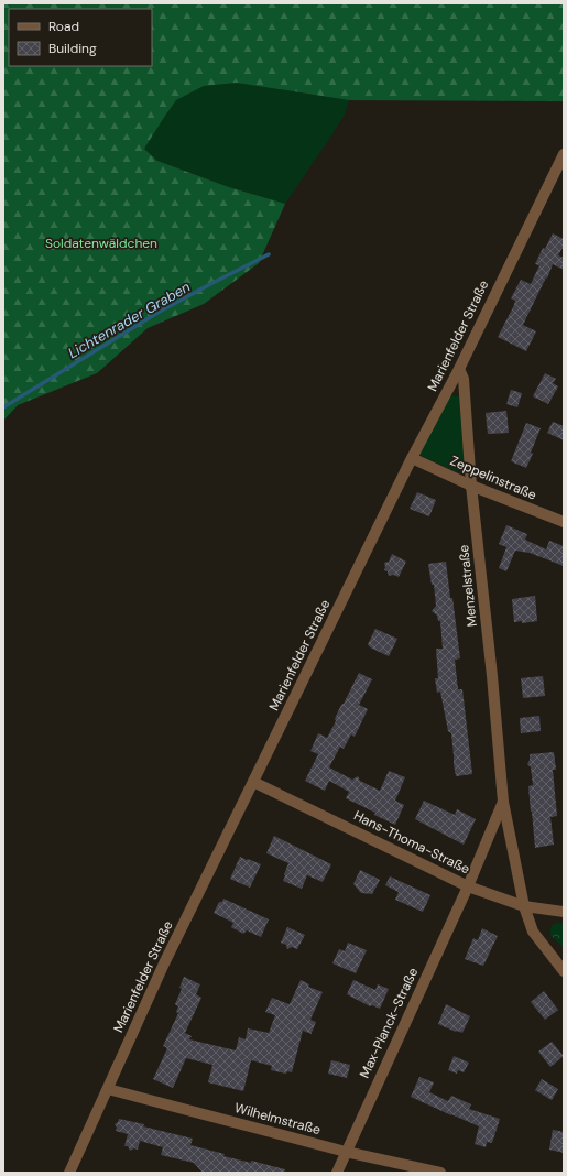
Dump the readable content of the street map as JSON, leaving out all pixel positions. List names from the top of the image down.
{
  "streets": {
    "street": [
      "Marienfelder Straße",
      "Zeppelinstraße",
      "Menzelstraße",
      "Hans-Thoma-Straße",
      "Max-Planck-Straße",
      "Wilhelmstraße"
    ]
  },
  "crossings": [
    ["Marienfelder Straße", "Zeppelinstraße"],
    ["Marienfelder Straße", "Menzelstraße"],
    ["Marienfelder Straße", "Hans-Thoma-Straße"],
    ["Marienfelder Straße", "Wilhelmstraße"],
    ["Zeppelinstraße", "Menzelstraße"],
    ["Menzelstraße", "Hans-Thoma-Straße"],
    ["Menzelstraße", "Max-Planck-Straße"],
    ["Hans-Thoma-Straße", "Max-Planck-Straße"],
    ["Max-Planck-Straße", "Wilhelmstraße"]
  ],
  "water": ["Lichtenrader Graben"],
  "parks": ["Soldatenwäldchen"],
  "legend": ["Road", "Building"]
}
